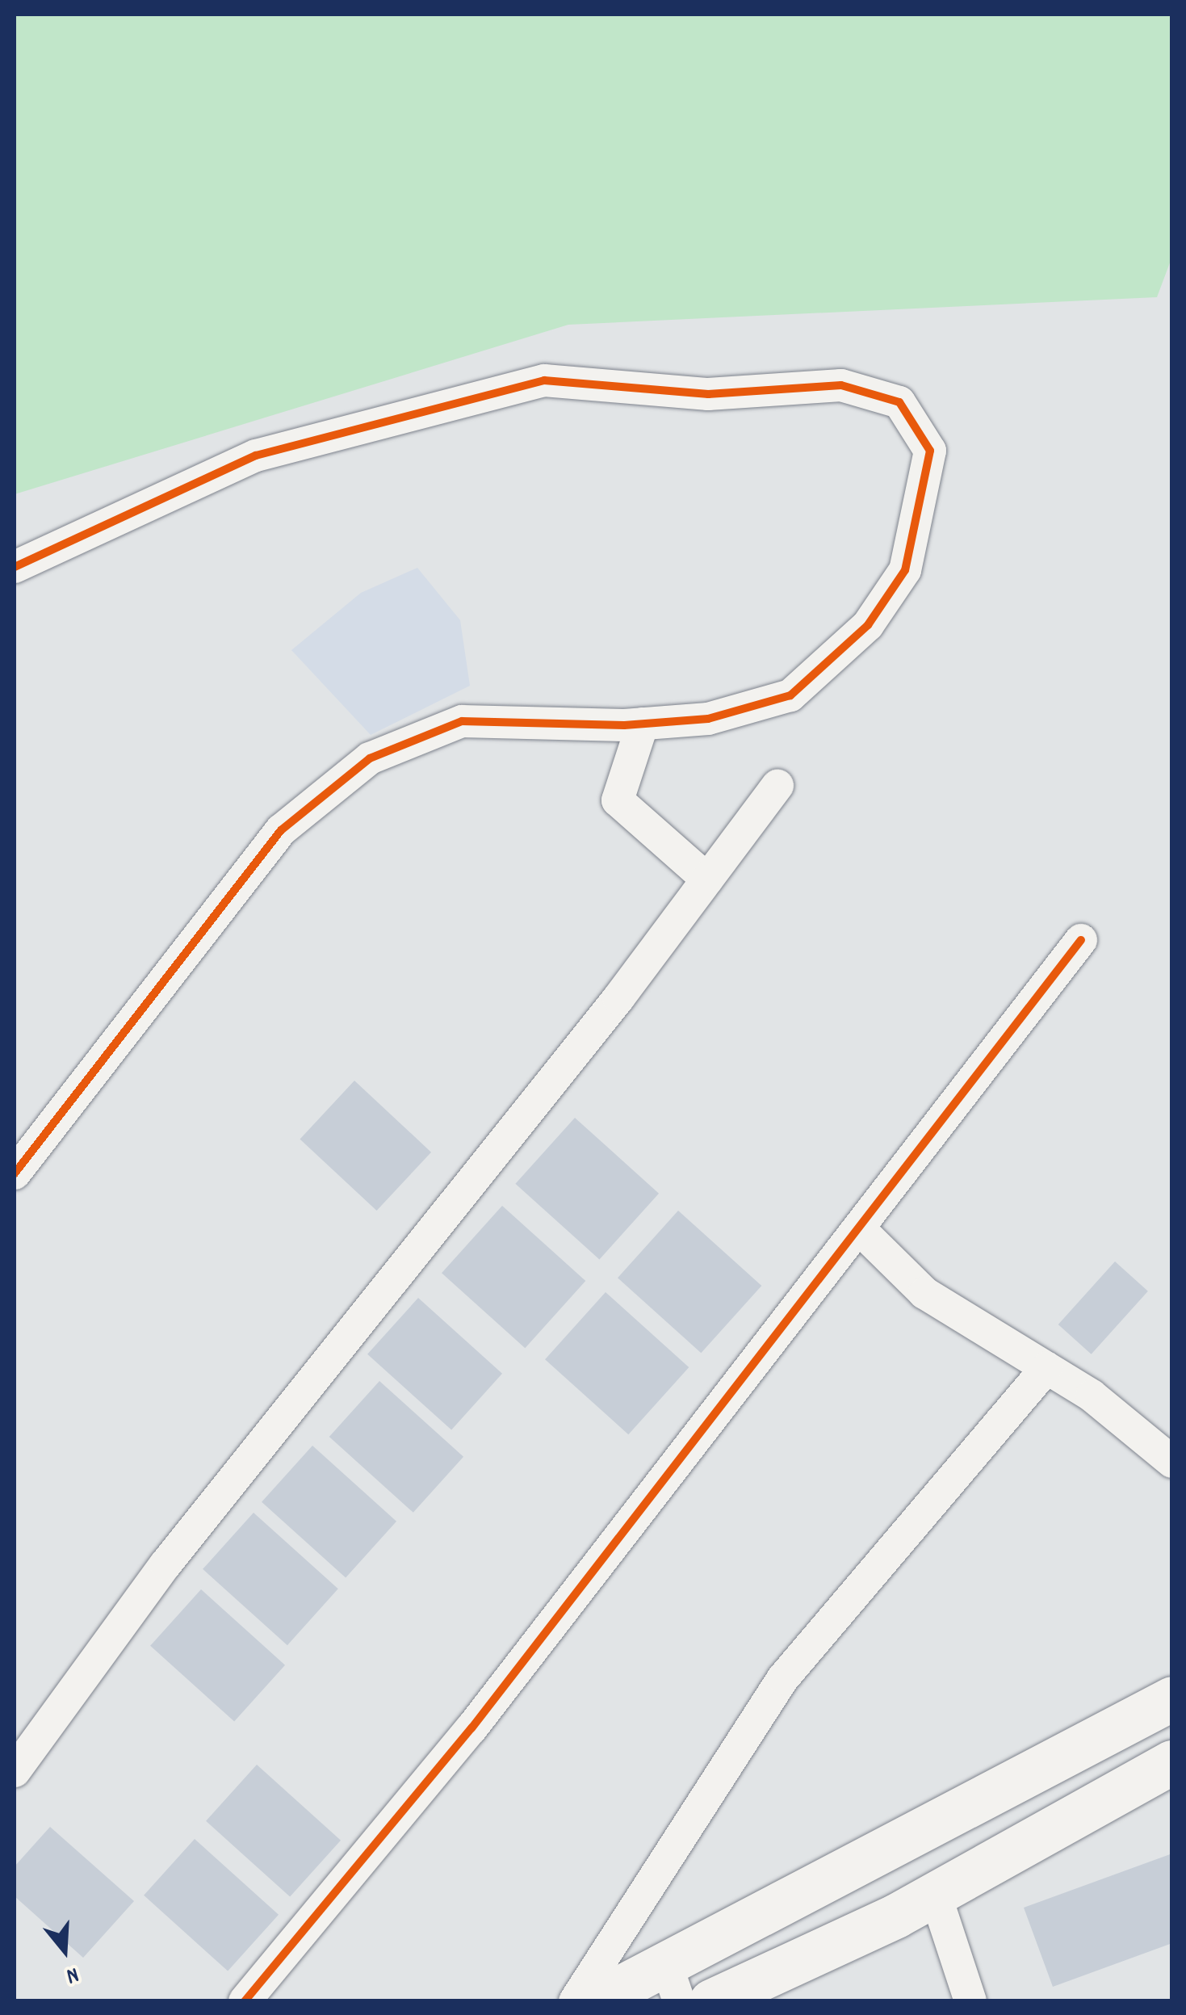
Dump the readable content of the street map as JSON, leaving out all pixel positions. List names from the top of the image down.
{
  "north": "bottom"
}
